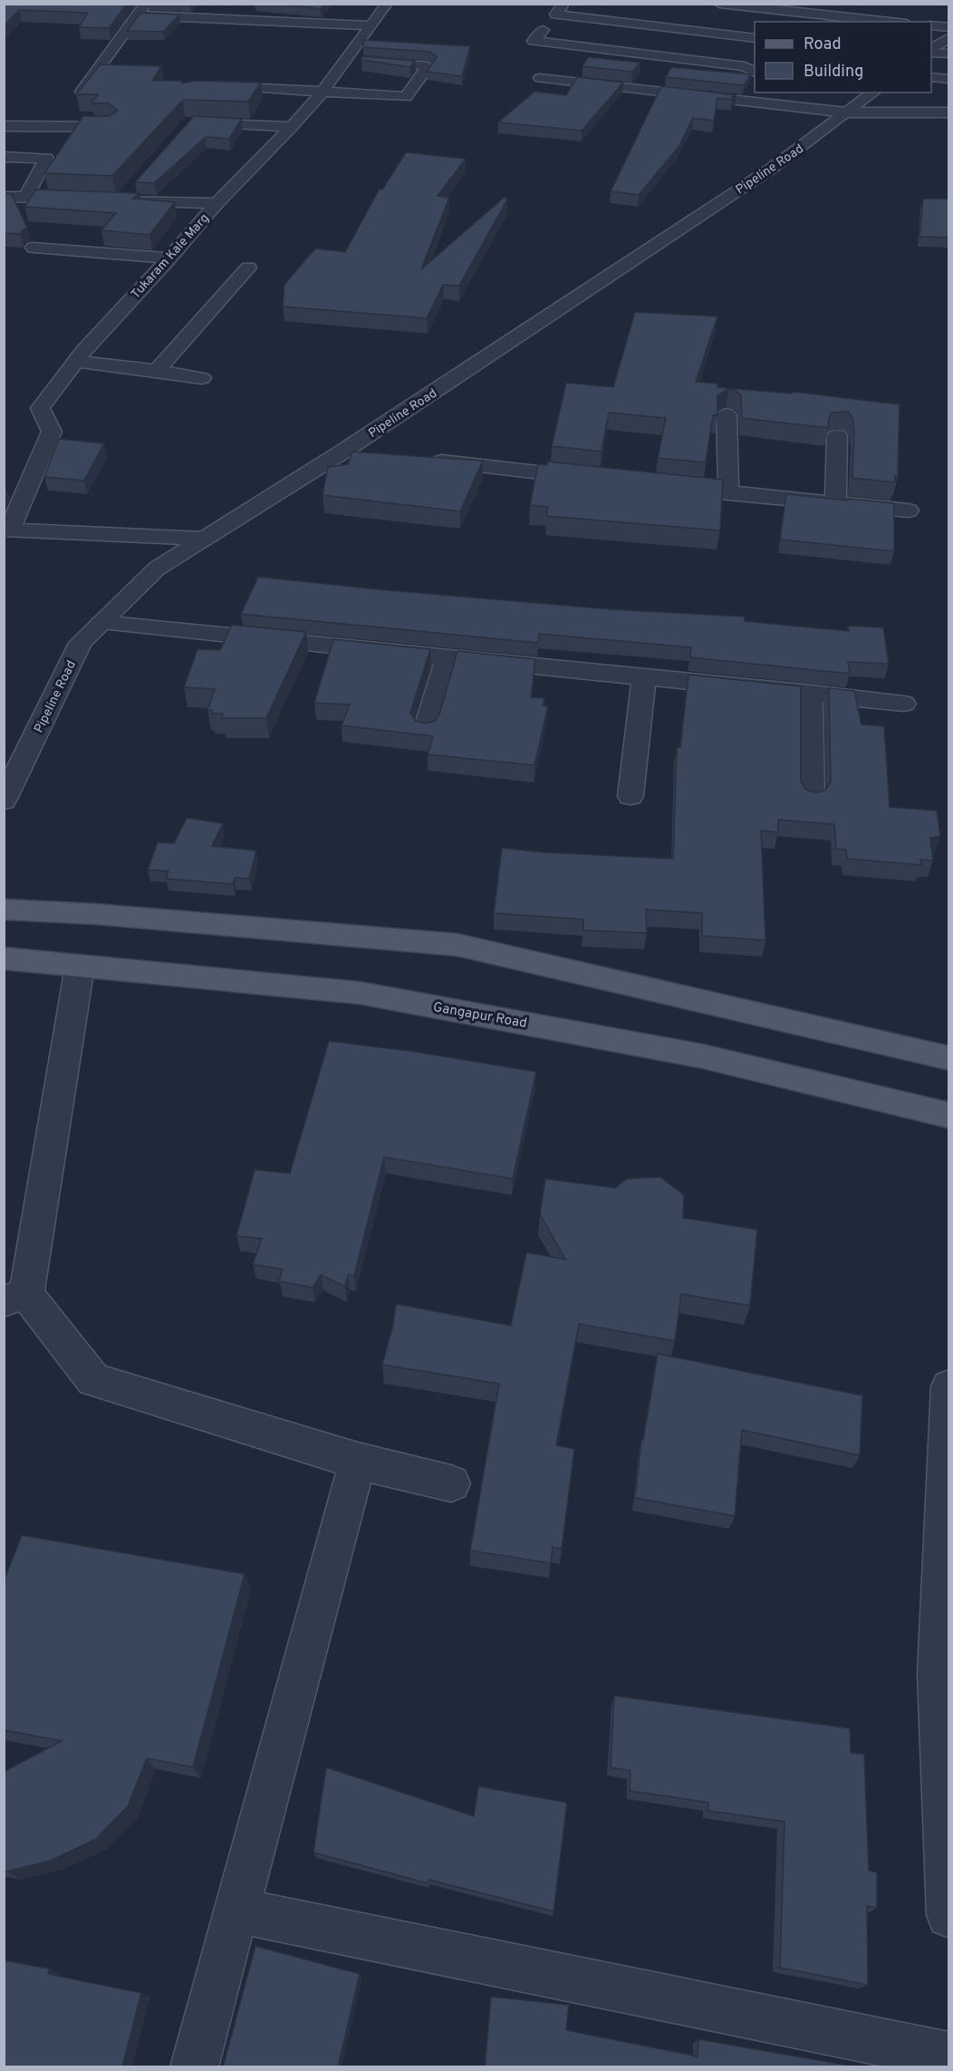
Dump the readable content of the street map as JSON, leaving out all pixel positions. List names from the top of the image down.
{
  "streets": {
    "main road": ["Gangapur Road"],
    "street": ["Pipeline Road", "Tukaram Kale Marg"]
  },
  "legend": ["Road", "Building"]
}
